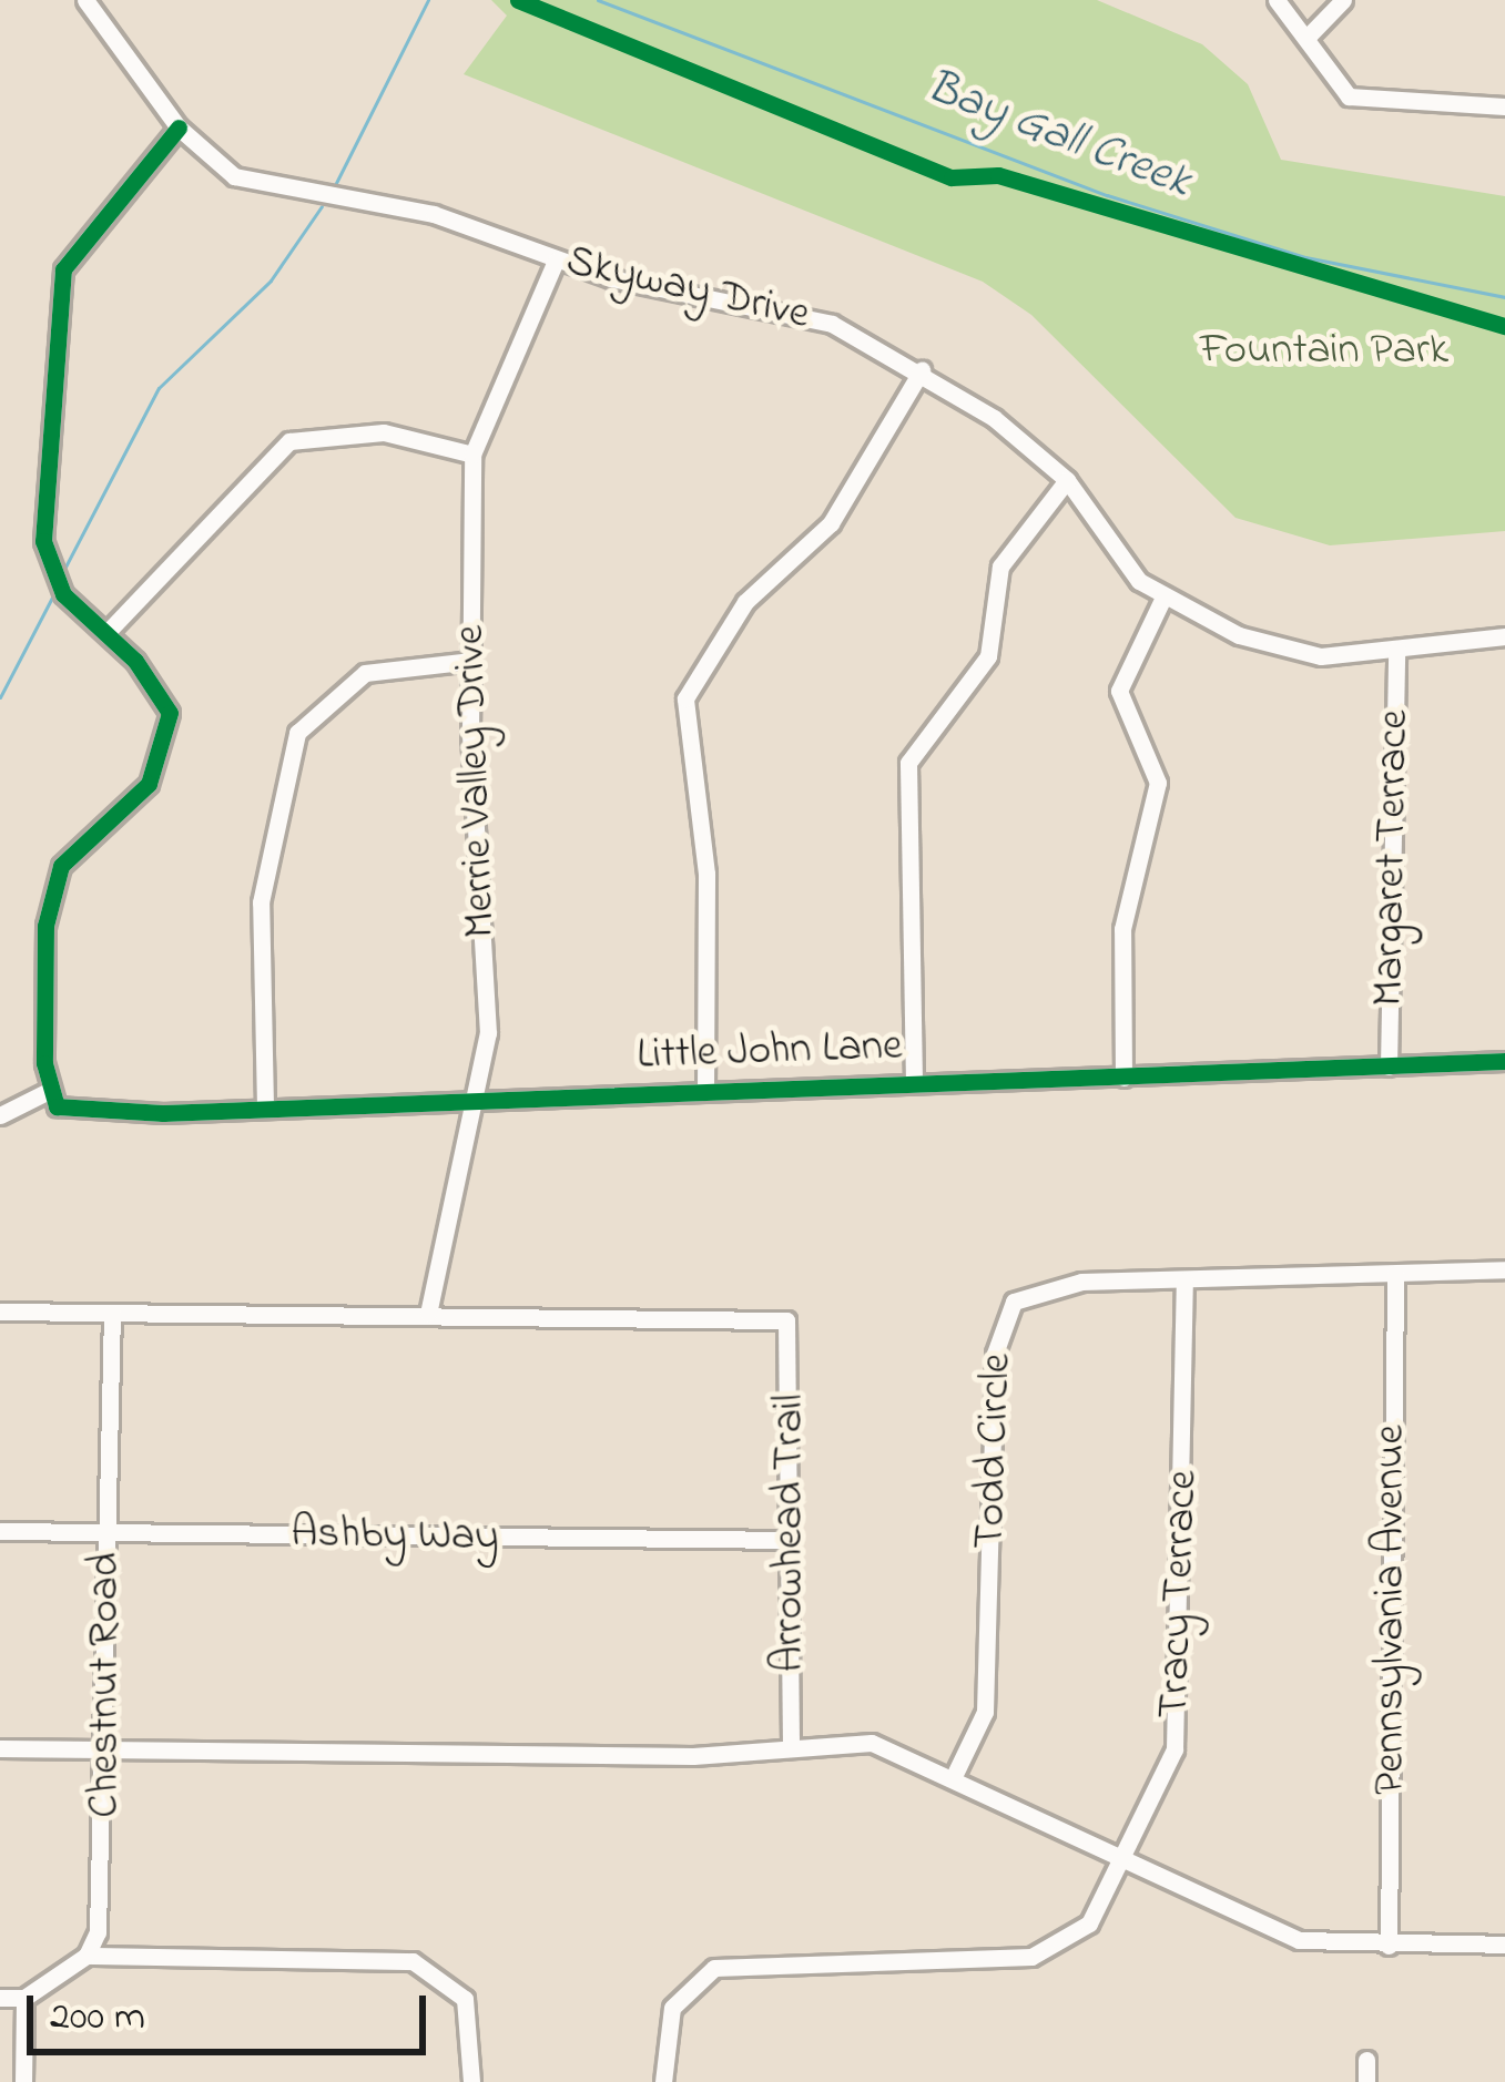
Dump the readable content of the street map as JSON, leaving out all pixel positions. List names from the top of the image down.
{
  "streets": {
    "street": [
      "Skyway Drive",
      "Merrie Valley Drive",
      "Margaret Terrace",
      "Little John Lane",
      "Todd Circle",
      "Arrowhead Trail",
      "Ashby Way",
      "Tracy Terrace",
      "Pennsylvania Avenue",
      "Chestnut Road"
    ]
  },
  "crossings": [
    ["Skyway Drive", "Merrie Valley Drive"],
    ["Skyway Drive", "Margaret Terrace"],
    ["Merrie Valley Drive", "Little John Lane"],
    ["Merrie Valley Drive", "Arrowhead Trail"],
    ["Margaret Terrace", "Little John Lane"],
    ["Todd Circle", "Tracy Terrace"],
    ["Todd Circle", "Pennsylvania Avenue"],
    ["Arrowhead Trail", "Ashby Way"],
    ["Arrowhead Trail", "Chestnut Road"],
    ["Ashby Way", "Chestnut Road"]
  ],
  "water": ["Bay Gall Creek"],
  "parks": ["Fountain Park"],
  "scale_bar": "200 m"
}
